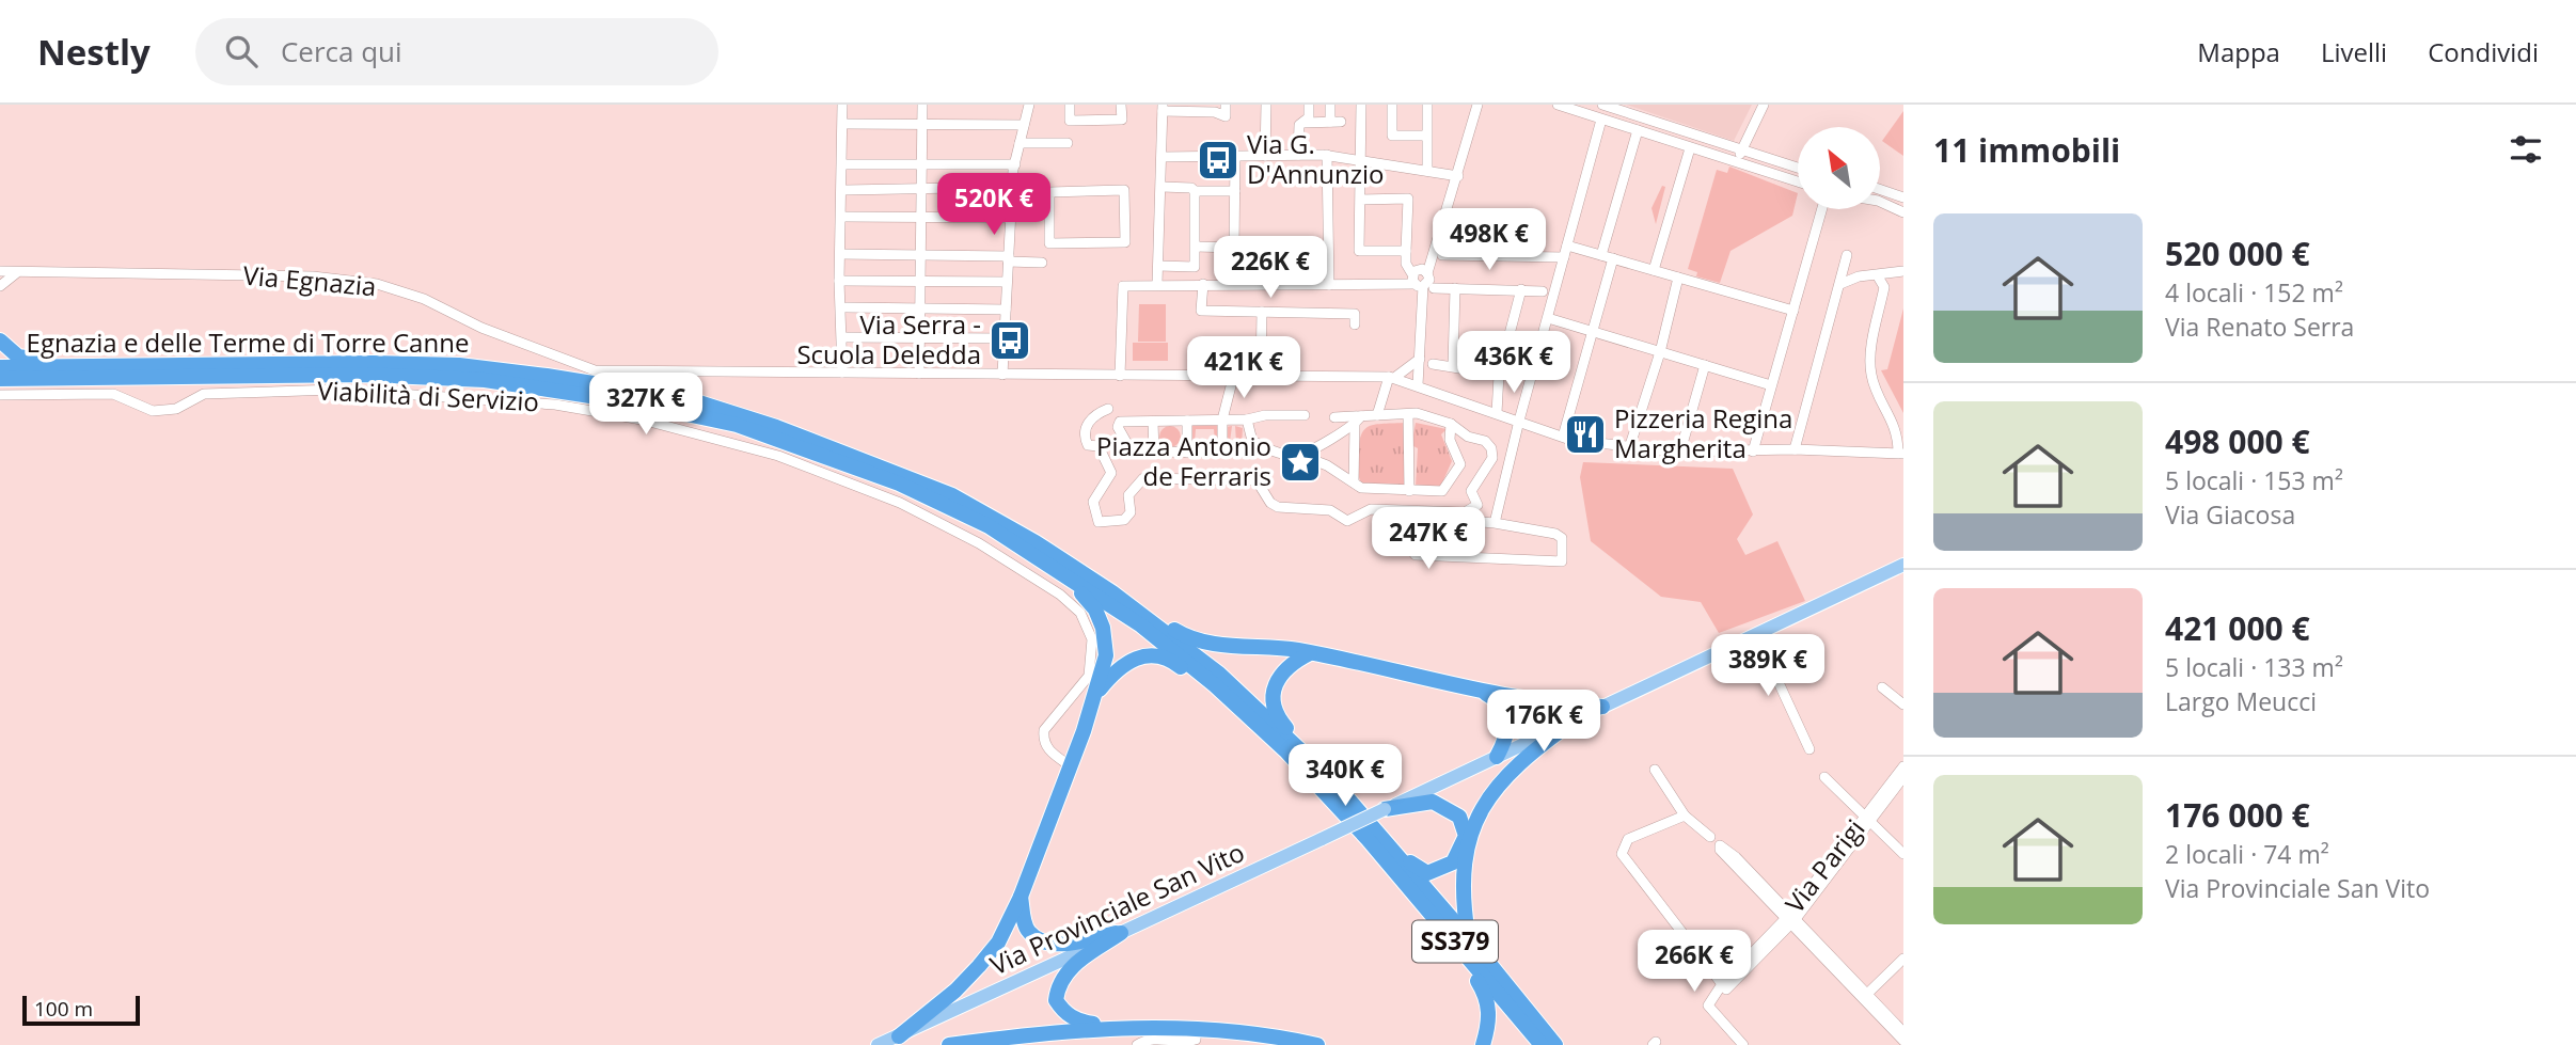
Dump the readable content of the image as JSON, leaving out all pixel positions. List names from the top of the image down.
{
  "streets": {
    "highway": ["Egnazia e delle Terme di Torre Canne", "SS379"],
    "main road": ["Via Provinciale San Vito"],
    "street": ["Via Egnazia", "Viabilità di Servizio", "Via Parigi"]
  },
  "places": {
    "bus stop": ["Via G. D'Annunzio", "Via Serra - Scuola Deledda"],
    "restaurant": ["Pizzeria Regina Margherita"],
    "place": ["Piazza Antonio de Ferraris"]
  },
  "scale_bar": "100 m",
  "north": "top left",
  "page": {
    "header": "Nestly",
    "search": "Cerca qui",
    "nav": ["Mappa", "Livelli", "Condividi"],
    "heading": "11 immobili",
    "price": [
      "520K €",
      "498K €",
      "226K €",
      "436K €",
      "421K €",
      "327K €",
      "247K €",
      "389K €",
      "176K €",
      "340K €",
      "266K €"
    ],
    "list": [
      {
        "name": "520 000 €",
        "note": "4 locali · 152 m² · Via Renato Serra"
      },
      {
        "name": "498 000 €",
        "note": "5 locali · 153 m² · Via Giacosa"
      },
      {
        "name": "421 000 €",
        "note": "5 locali · 133 m² · Largo Meucci"
      },
      {
        "name": "176 000 €",
        "note": "2 locali · 74 m² · Via Provinciale San Vito"
      }
    ],
    "scale": "100 m"
  }
}
